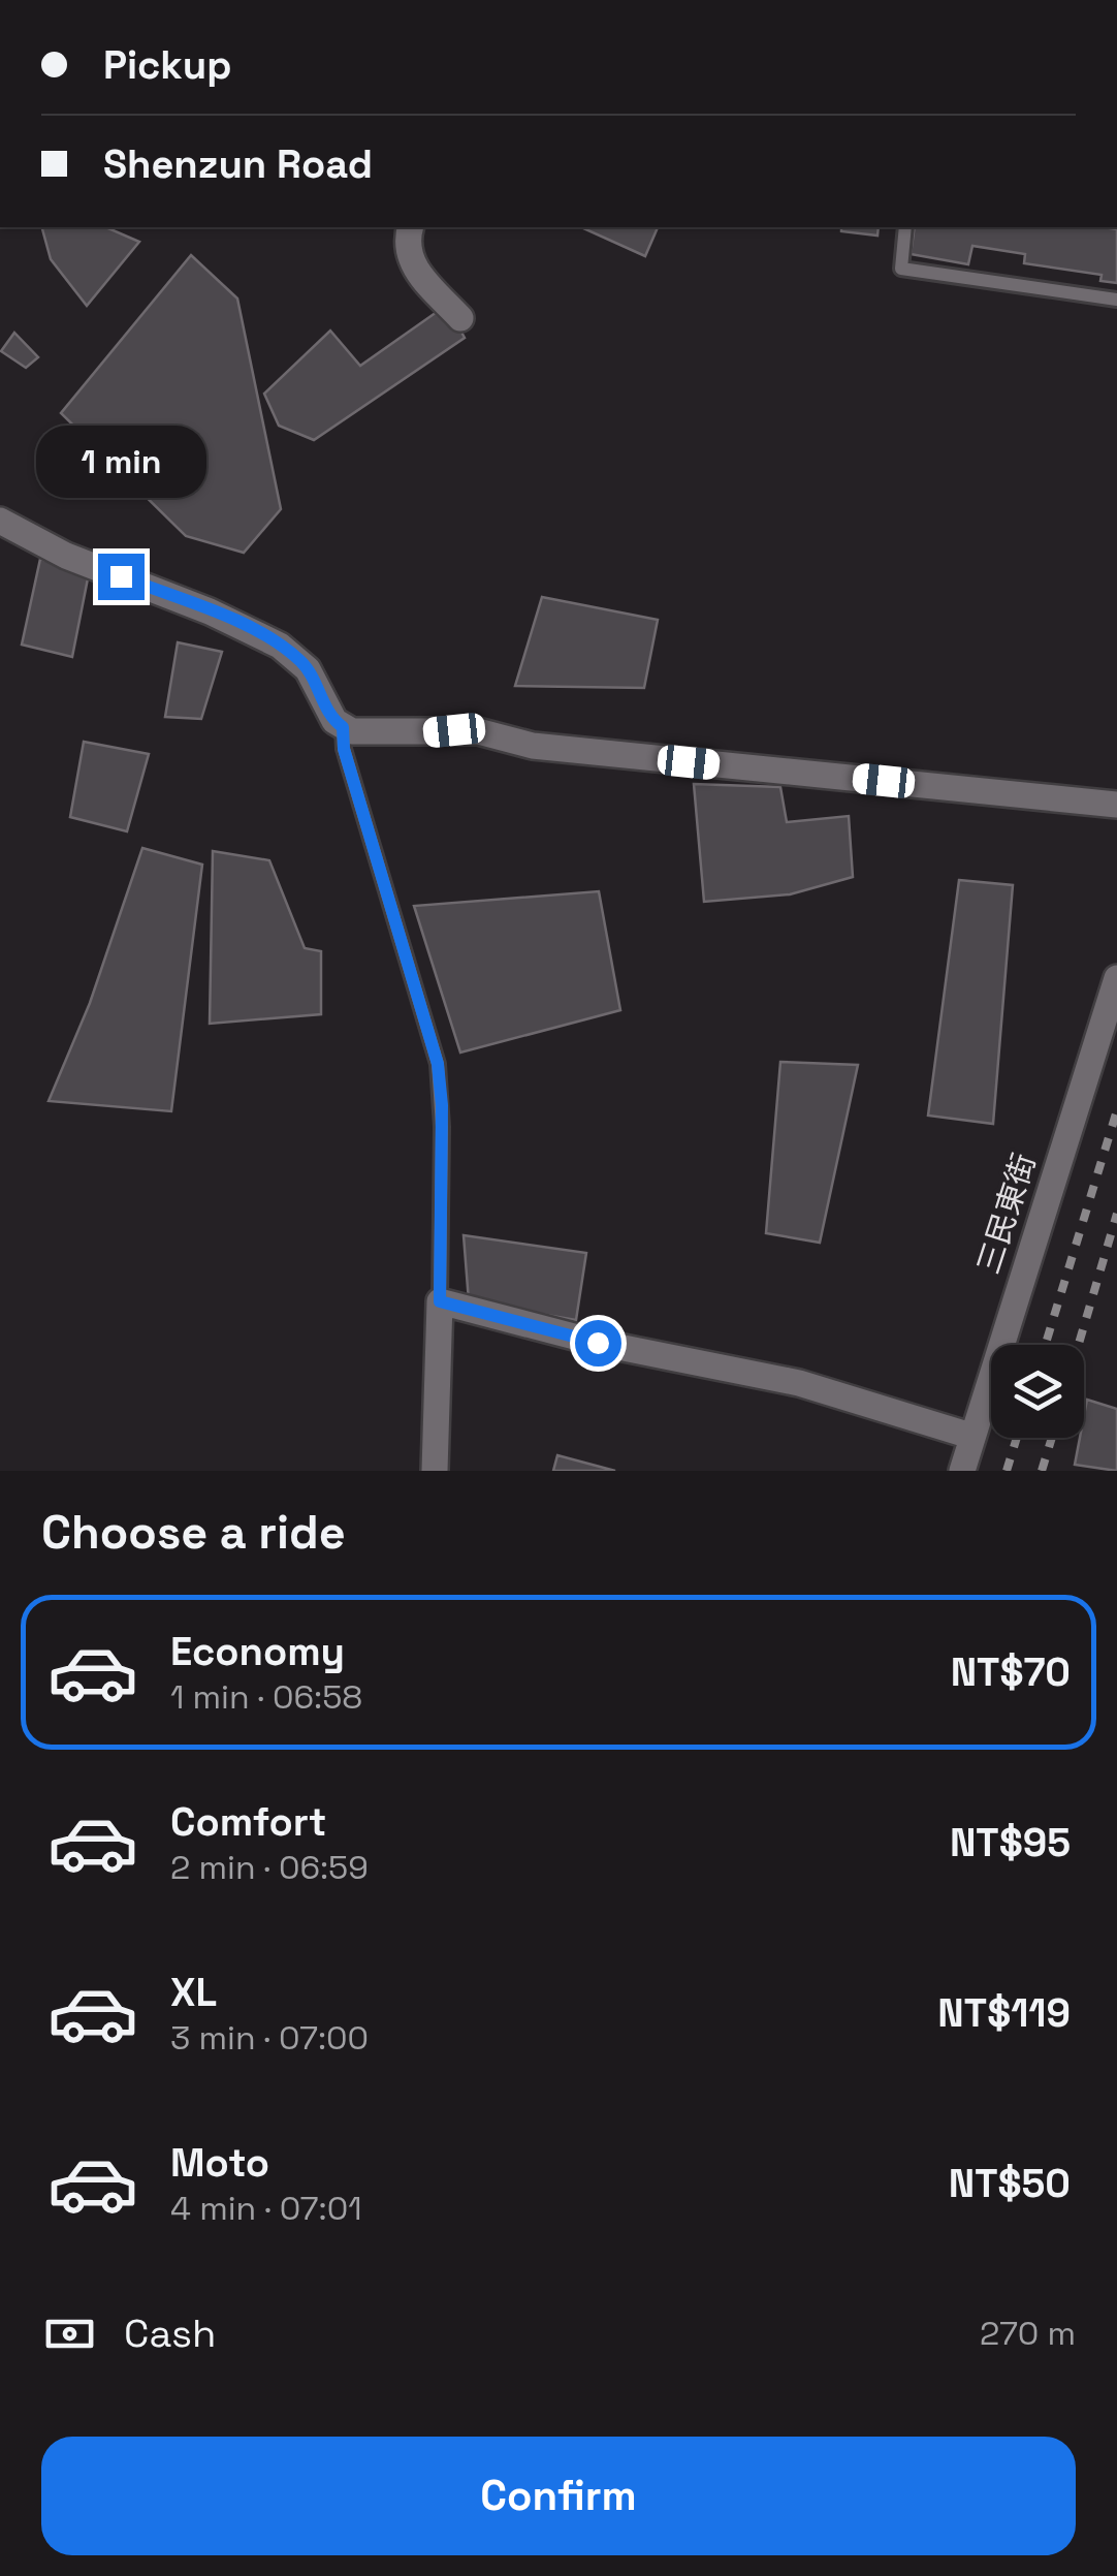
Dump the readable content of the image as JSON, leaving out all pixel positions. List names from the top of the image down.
{
  "streets": {
    "street": ["三民東街"]
  },
  "page": {
    "banner": ["Pickup", "Shenzun Road"],
    "bubble": "1 min",
    "heading": "Choose a ride",
    "list": [
      {
        "name": "Economy",
        "note": "1 min · 06:58",
        "value": "NT$70"
      },
      {
        "name": "Comfort",
        "note": "2 min · 06:59",
        "value": "NT$95"
      },
      {
        "name": "XL",
        "note": "3 min · 07:00",
        "value": "NT$119"
      },
      {
        "name": "Moto",
        "note": "4 min · 07:01",
        "value": "NT$50"
      }
    ],
    "pay": ["Cash", "270 m"],
    "buttons": "Confirm"
  }
}
